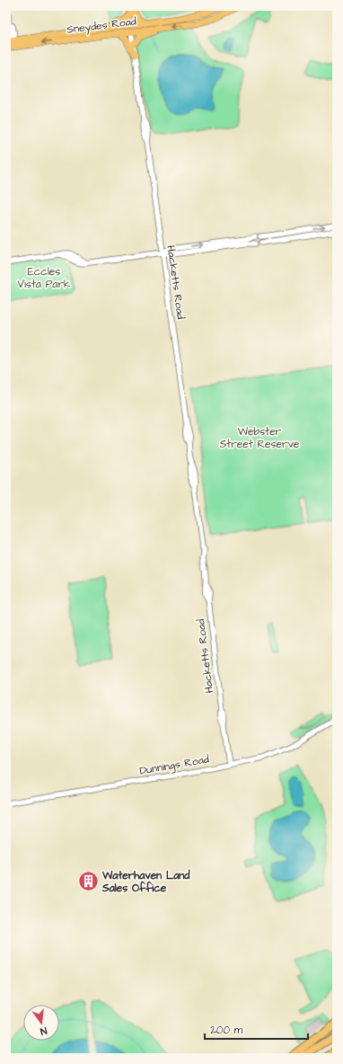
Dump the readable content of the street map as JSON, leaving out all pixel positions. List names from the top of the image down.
{
  "streets": {
    "main road": ["Sneydes Road"],
    "street": ["Hacketts Road", "Dunnings Road"]
  },
  "crossings": [
    ["Sneydes Road", "Hacketts Road"],
    ["Hacketts Road", "Dunnings Road"]
  ],
  "parks": ["Eccles Vista Park", "Webster Street Reserve"],
  "places": {
    "building": ["Waterhaven Land Sales Office"]
  },
  "scale_bar": "200 m",
  "north": "bottom"
}
